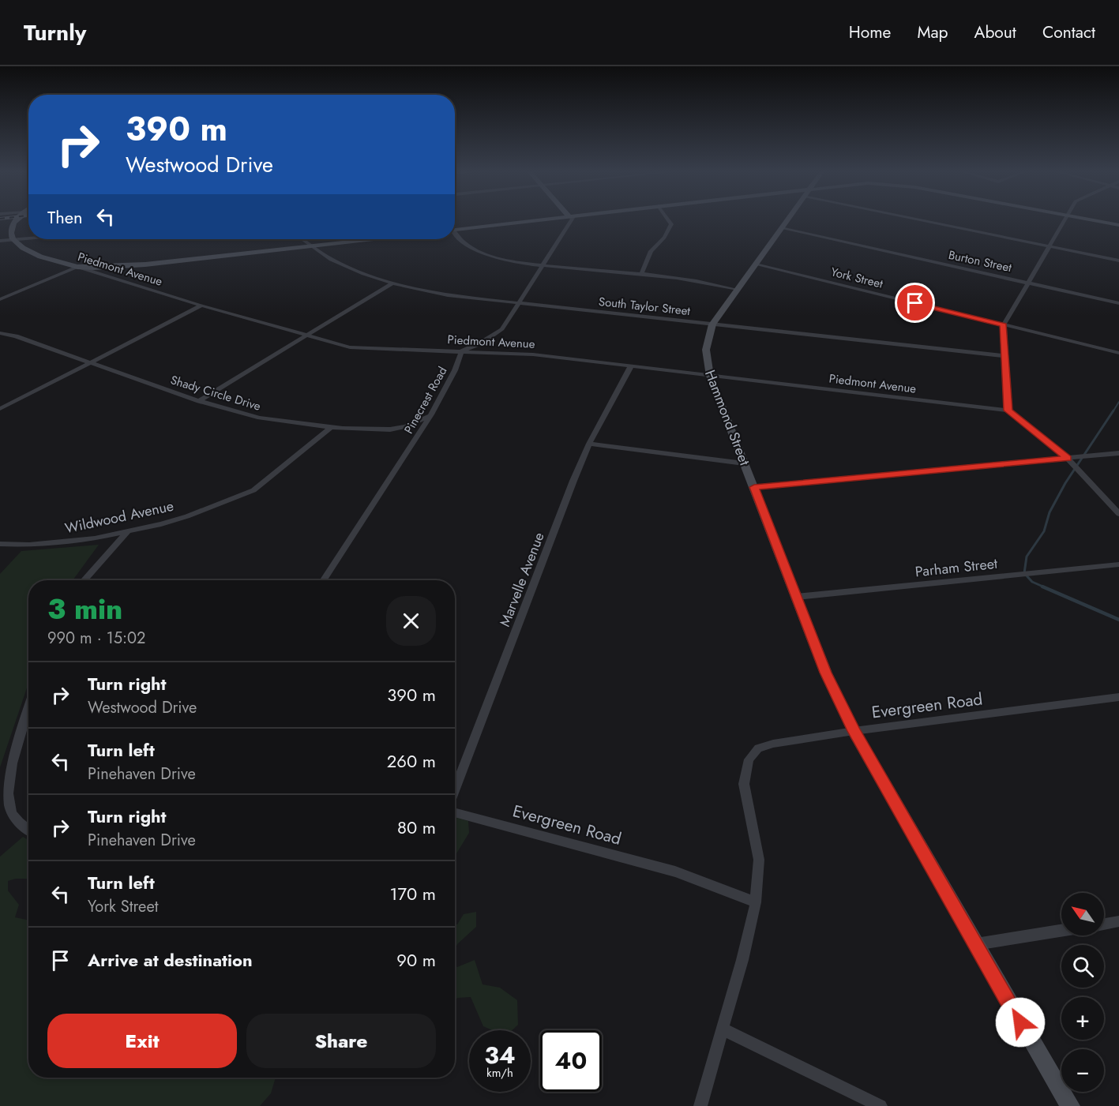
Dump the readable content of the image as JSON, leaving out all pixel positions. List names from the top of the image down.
{
  "streets": {
    "street": [
      "Burton Street",
      "Piedmont Avenue",
      "York Street",
      "South Taylor Street",
      "Shady Circle Drive",
      "Pinecrest Road",
      "Hammond Street",
      "Wildwood Avenue",
      "Parham Street",
      "Marvelle Avenue",
      "Evergreen Road"
    ]
  },
  "crossings": [
    ["Burton Street", "Hammond Street"],
    ["Piedmont Avenue", "Pinecrest Road"],
    ["Piedmont Avenue", "Hammond Street"],
    ["Piedmont Avenue", "Marvelle Avenue"],
    ["York Street", "Hammond Street"],
    ["South Taylor Street", "Hammond Street"],
    ["Shady Circle Drive", "Pinecrest Road"],
    ["Shady Circle Drive", "Wildwood Avenue"],
    ["Hammond Street", "Parham Street"],
    ["Hammond Street", "Evergreen Road"]
  ],
  "north": "top left",
  "page": {
    "header": "Turnly",
    "nav": [
      "Home",
      "Map",
      "About",
      "Contact"
    ],
    "turn": ["390 m", "Westwood Drive"],
    "then": "Then",
    "heading": ["3 min", "990 m · 15:02"],
    "list": [
      {
        "name": "Turn right",
        "note": "Westwood Drive",
        "value": "390 m"
      },
      {
        "name": "Turn left",
        "note": "Pinehaven Drive",
        "value": "260 m"
      },
      {
        "name": "Turn right",
        "note": "Pinehaven Drive",
        "value": "80 m"
      },
      {
        "name": "Turn left",
        "note": "York Street",
        "value": "170 m"
      },
      {
        "name": "Arrive at destination",
        "value": "90 m"
      }
    ],
    "map_buttons": ["+", "−"],
    "buttons": ["Exit", "Share"],
    "speed": "34 km/h",
    "limit": "40"
  }
}
